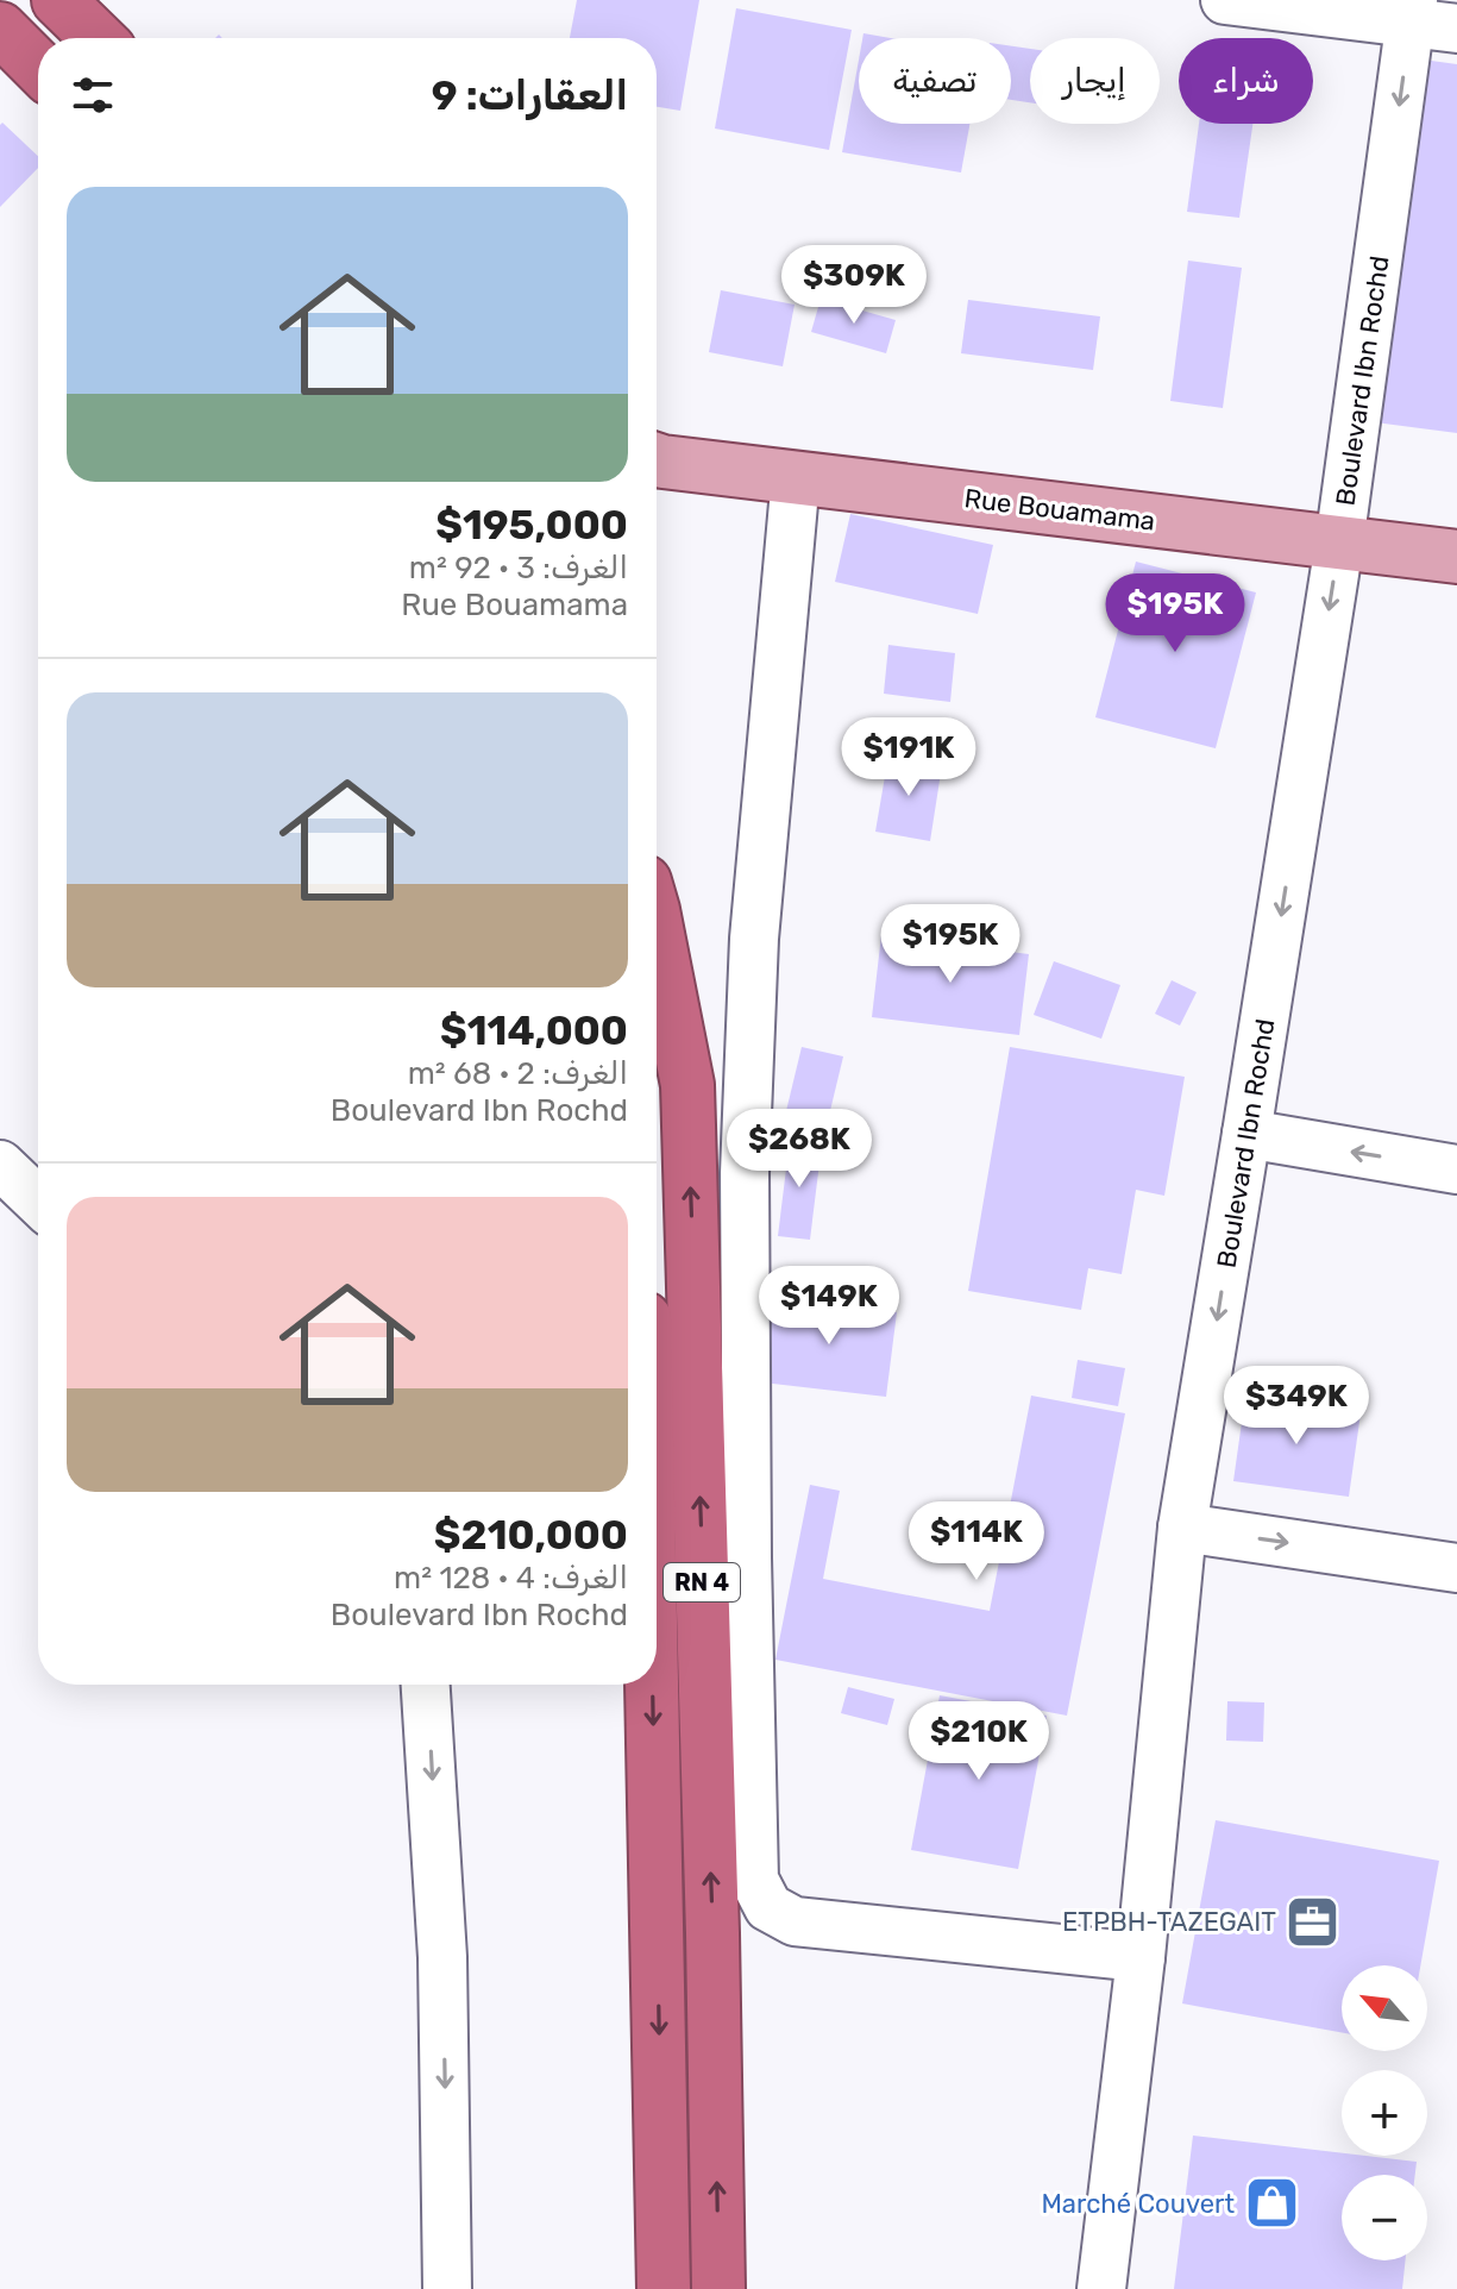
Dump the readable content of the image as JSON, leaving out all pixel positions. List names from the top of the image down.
{
  "streets": {
    "highway": ["RN 4"],
    "main road": ["Rue Bouamama"],
    "street": ["Boulevard Ibn Rochd"]
  },
  "crossings": [
    ["Boulevard Ibn Rochd", "Rue Bouamama"]
  ],
  "one_way": ["Boulevard Ibn Rochd"],
  "places": {
    "office": ["ETPBH-TAZEGAIT"],
    "shop": ["Marché Couvert"]
  },
  "north": "top left",
  "page": {
    "chip": ["شراء", "إيجار", "تصفية"],
    "heading": "العقارات: 9",
    "list": [
      {
        "name": "$195,000",
        "note": "الغرف: 3 · 92 m² · Rue Bouamama"
      },
      {
        "name": "$114,000",
        "note": "الغرف: 2 · 68 m² · Boulevard Ibn Rochd"
      },
      {
        "name": "$210,000",
        "note": "الغرف: 4 · 128 m² · Boulevard Ibn Rochd"
      }
    ],
    "price": [
      "$309K",
      "$195K",
      "$191K",
      "$195K",
      "$268K",
      "$149K",
      "$349K",
      "$114K",
      "$210K"
    ],
    "map_buttons": ["+", "−"]
  }
}
